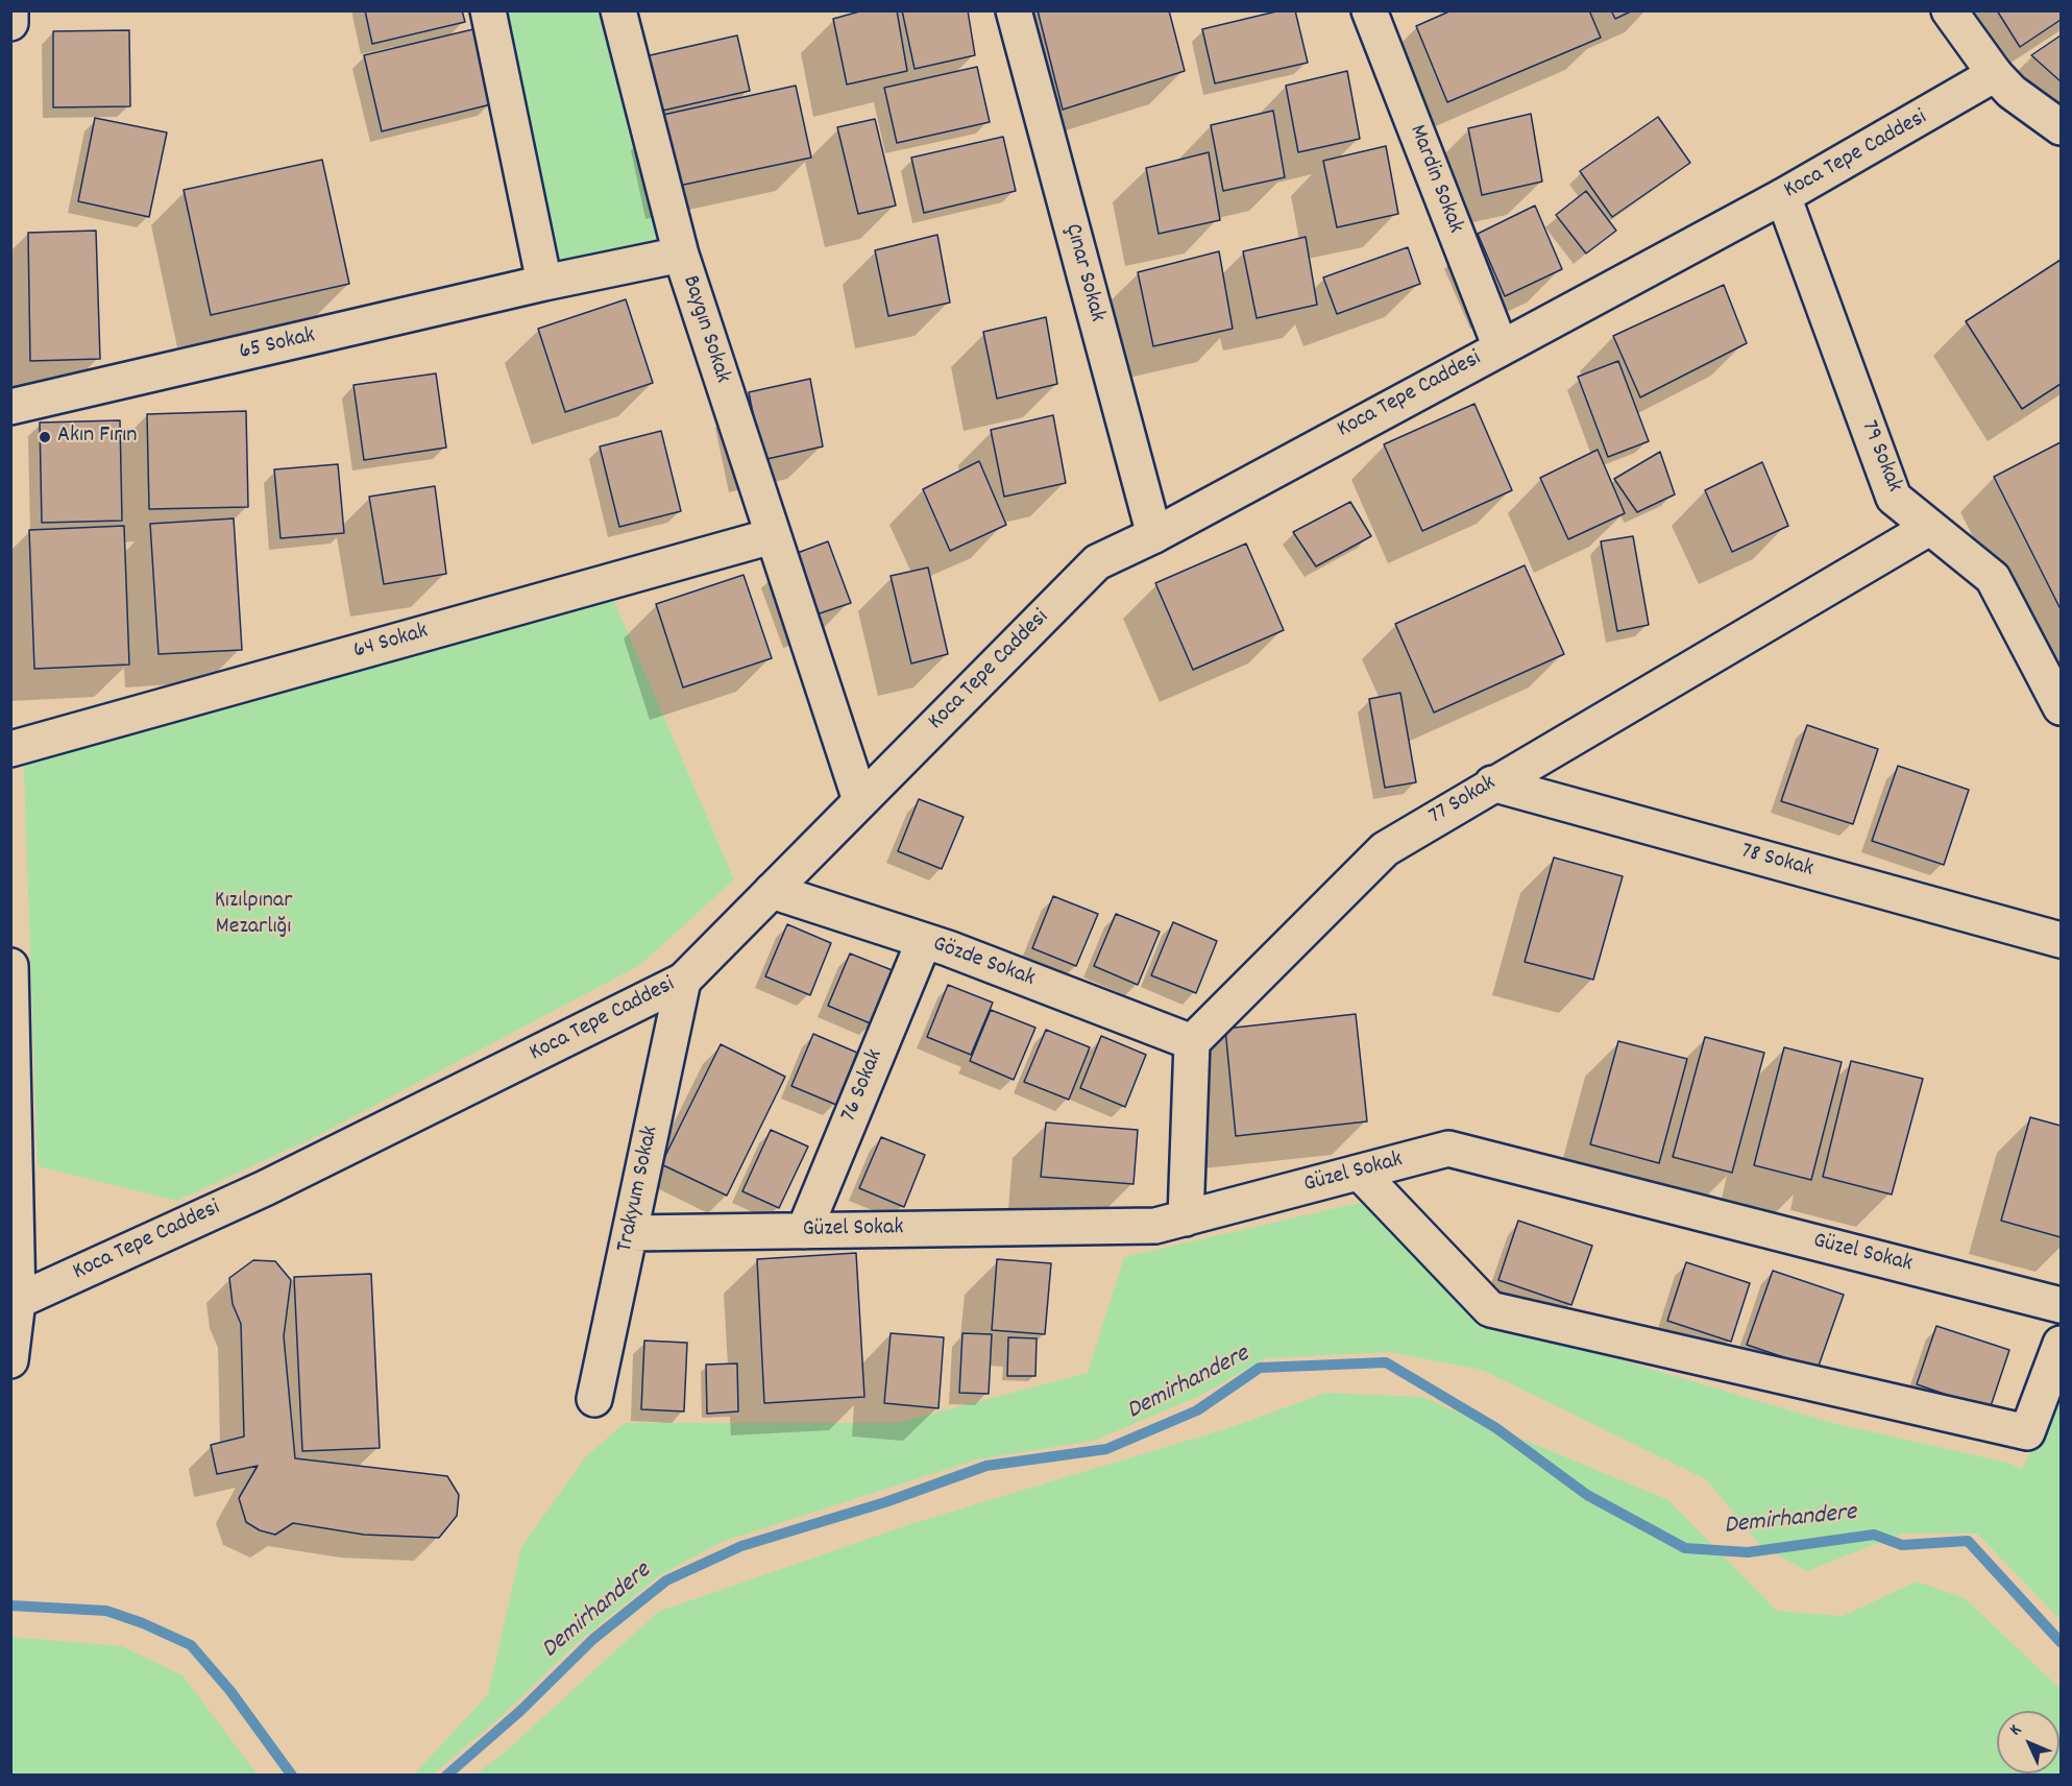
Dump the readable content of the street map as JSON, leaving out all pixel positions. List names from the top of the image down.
{
  "streets": {
    "street": [
      "Koca Tepe Caddesi",
      "Mardin Sokak",
      "Çınar Sokak",
      "Baygın Sokak",
      "65 Sokak",
      "79 Sokak",
      "64 Sokak",
      "77 Sokak",
      "78 Sokak",
      "Gözde Sokak",
      "76 Sokak",
      "Güzel Sokak",
      "Trakyum Sokak"
    ]
  },
  "crossings": [
    ["Koca Tepe Caddesi", "Mardin Sokak"],
    ["Koca Tepe Caddesi", "Çınar Sokak"],
    ["Koca Tepe Caddesi", "Baygın Sokak"],
    ["Koca Tepe Caddesi", "79 Sokak"],
    ["Koca Tepe Caddesi", "Gözde Sokak"],
    ["Koca Tepe Caddesi", "Trakyum Sokak"],
    ["Baygın Sokak", "65 Sokak"],
    ["Baygın Sokak", "64 Sokak"],
    ["79 Sokak", "77 Sokak"],
    ["77 Sokak", "78 Sokak"],
    ["77 Sokak", "Gözde Sokak"],
    ["Gözde Sokak", "76 Sokak"],
    ["76 Sokak", "Güzel Sokak"],
    ["Güzel Sokak", "Trakyum Sokak"]
  ],
  "water": ["Demirhandere"],
  "parks": ["Kızılpınar Mezarlığı"],
  "places": ["Akın Fırın"],
  "north": "top left"
}
